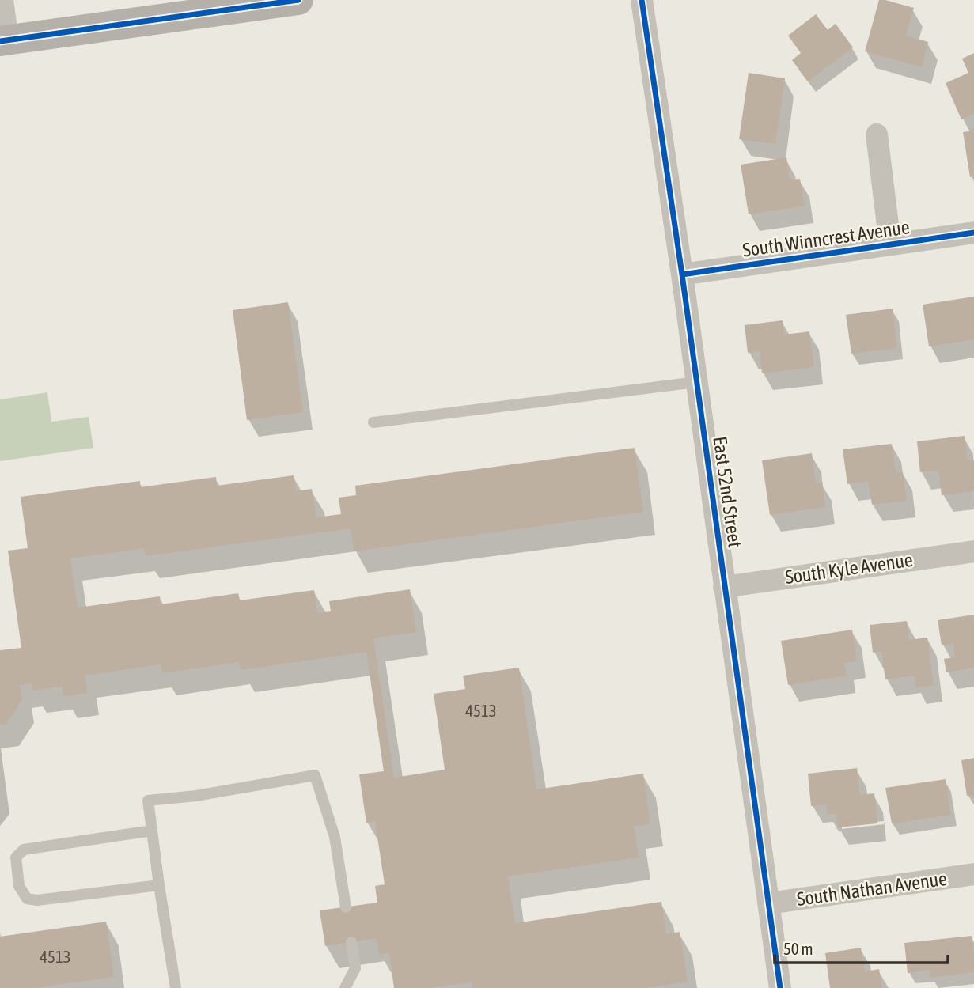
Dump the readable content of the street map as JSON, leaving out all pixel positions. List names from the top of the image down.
{
  "streets": {
    "street": [
      "South Winncrest Avenue",
      "East 52nd Street",
      "South Kyle Avenue",
      "South Nathan Avenue"
    ]
  },
  "crossings": [
    ["South Winncrest Avenue", "East 52nd Street"],
    ["East 52nd Street", "South Kyle Avenue"],
    ["East 52nd Street", "South Nathan Avenue"]
  ],
  "house_numbers": ["4513", "4513"],
  "scale_bar": "50 m"
}
